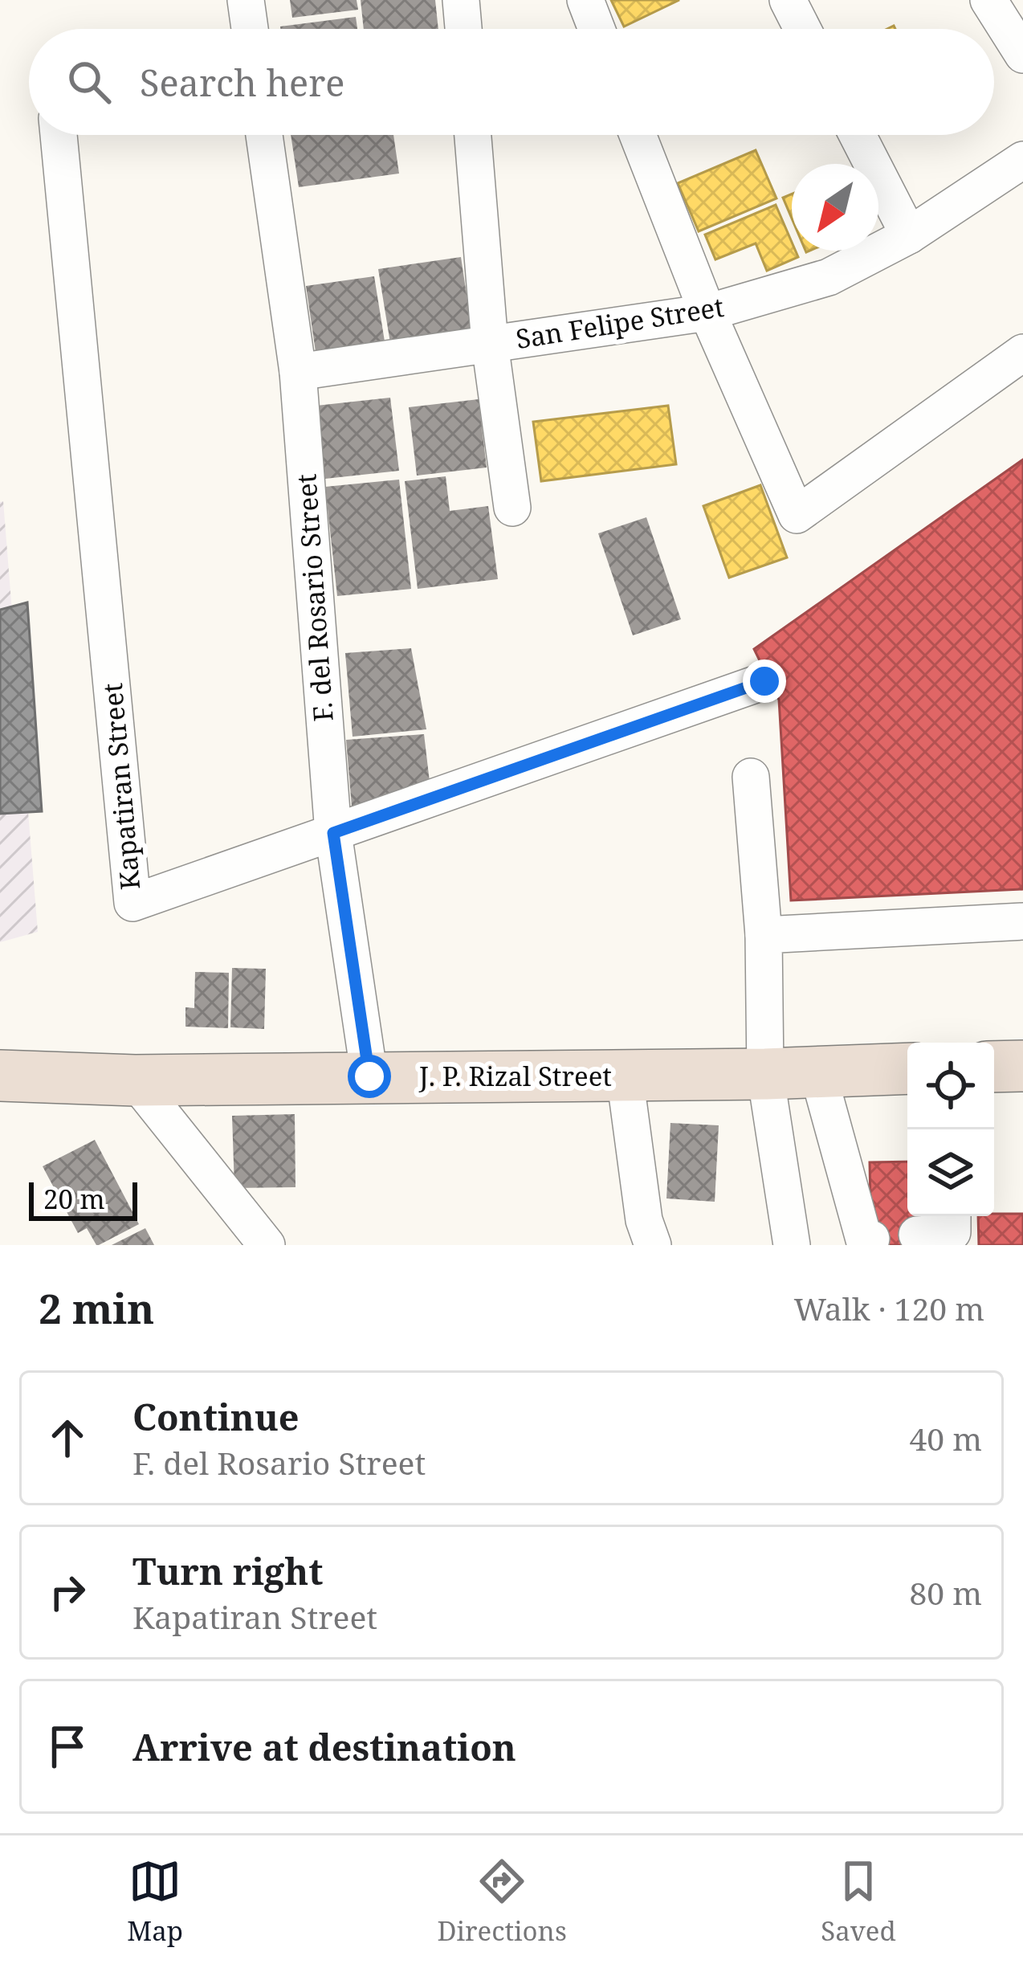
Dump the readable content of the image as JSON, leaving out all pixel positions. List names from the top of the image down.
{
  "streets": {
    "highway": ["J. P. Rizal Street"],
    "street": ["San Felipe Street", "F. del Rosario Street", "Kapatiran Street"]
  },
  "crossings": [
    ["San Felipe Street", "F. del Rosario Street"],
    ["F. del Rosario Street", "Kapatiran Street"],
    ["F. del Rosario Street", "J. P. Rizal Street"]
  ],
  "scale_bar": "20 m",
  "north": "bottom left",
  "page": {
    "search": "Search here",
    "scale": "20 m",
    "heading": ["2 min", "Walk · 120 m"],
    "list": [
      ["Continue", "F. del Rosario Street", "40 m"],
      ["Turn right", "Kapatiran Street", "80 m"],
      "Arrive at destination"
    ],
    "nav": ["Map", "Directions", "Saved"]
  }
}
